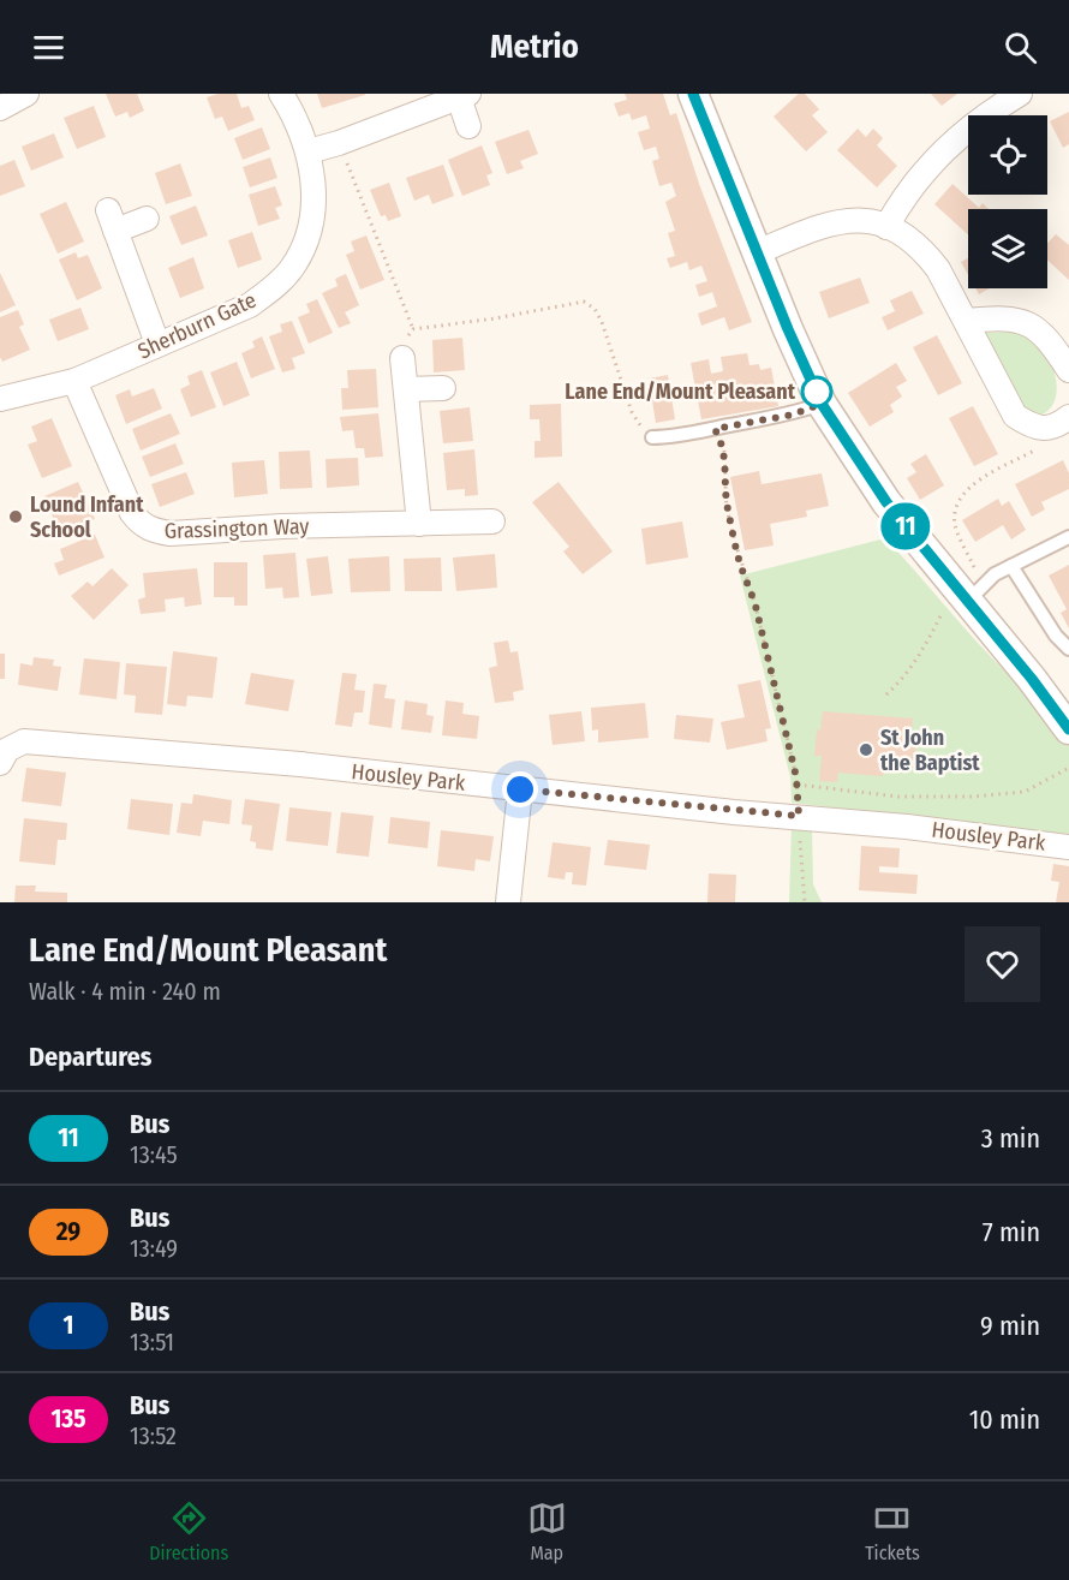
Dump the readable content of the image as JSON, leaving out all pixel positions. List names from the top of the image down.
{
  "streets": {
    "street": ["Sherburn Gate", "Grassington Way", "Housley Park"]
  },
  "crossings": [
    ["Sherburn Gate", "Grassington Way"]
  ],
  "places": ["Lane End/Mount Pleasant", "Lound Infant School", "St John the Baptist"],
  "lines": ["bus line 11"],
  "page": {
    "header": "Metrio",
    "on_map": "11",
    "heading": [
      ["Lane End/Mount Pleasant", "Walk · 4 min · 240 m"],
      "Departures"
    ],
    "list": [
      {
        "mark": "11",
        "name": "Bus",
        "note": "13:45",
        "value": "3 min"
      },
      {
        "mark": "29",
        "name": "Bus",
        "note": "13:49",
        "value": "7 min"
      },
      {
        "mark": "1",
        "name": "Bus",
        "note": "13:51",
        "value": "9 min"
      },
      {
        "mark": "135",
        "name": "Bus",
        "note": "13:52",
        "value": "10 min"
      }
    ],
    "tabs": ["Directions", "Map", "Tickets"]
  }
}
